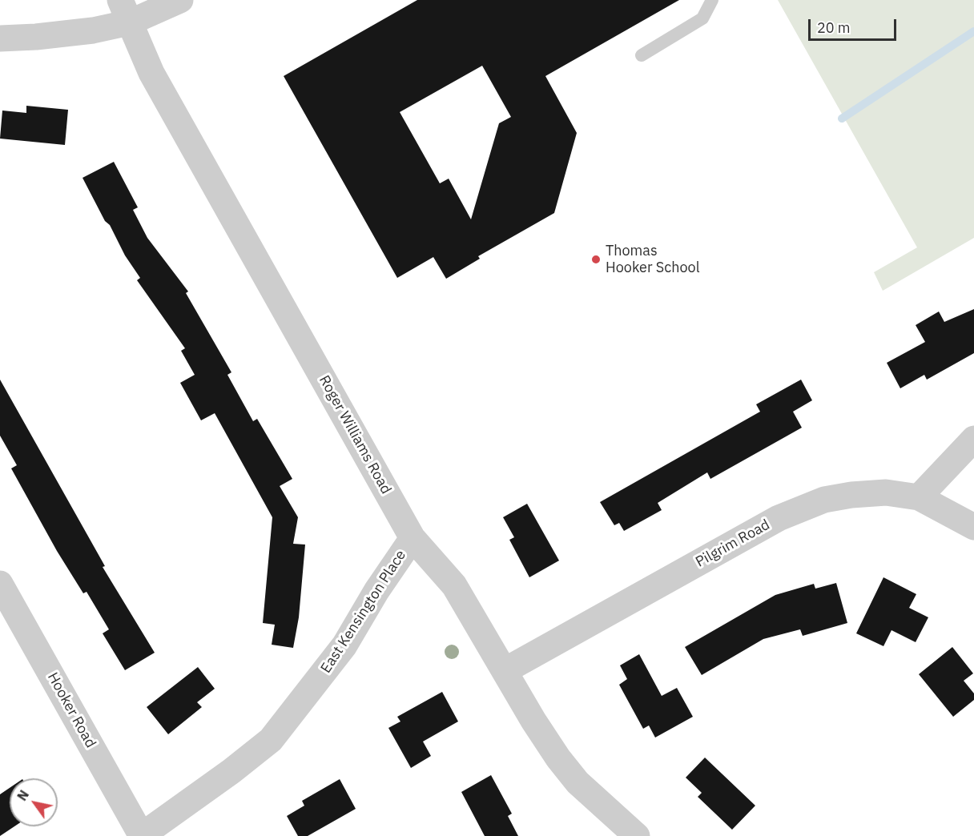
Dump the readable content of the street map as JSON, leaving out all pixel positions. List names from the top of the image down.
{
  "streets": {
    "street": [
      "Roger Williams Road",
      "Pilgrim Road",
      "East Kensington Place",
      "Hooker Road"
    ]
  },
  "crossings": [
    ["Roger Williams Road", "Pilgrim Road"],
    ["Roger Williams Road", "East Kensington Place"],
    ["East Kensington Place", "Hooker Road"]
  ],
  "places": ["Thomas Hooker School"],
  "scale_bar": "20 m",
  "north": "top left"
}
